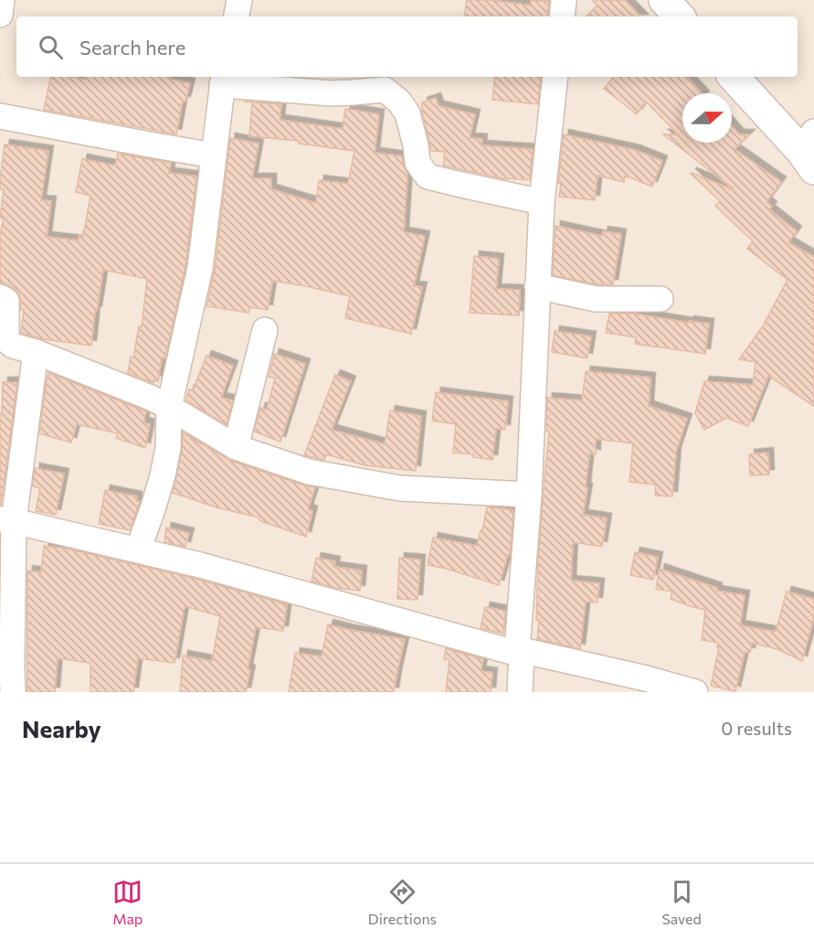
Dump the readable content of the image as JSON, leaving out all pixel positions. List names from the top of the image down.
{
  "north": "right",
  "page": {
    "search": "Search here",
    "heading": ["Nearby", "0 results"],
    "nav": ["Map", "Directions", "Saved"]
  }
}
